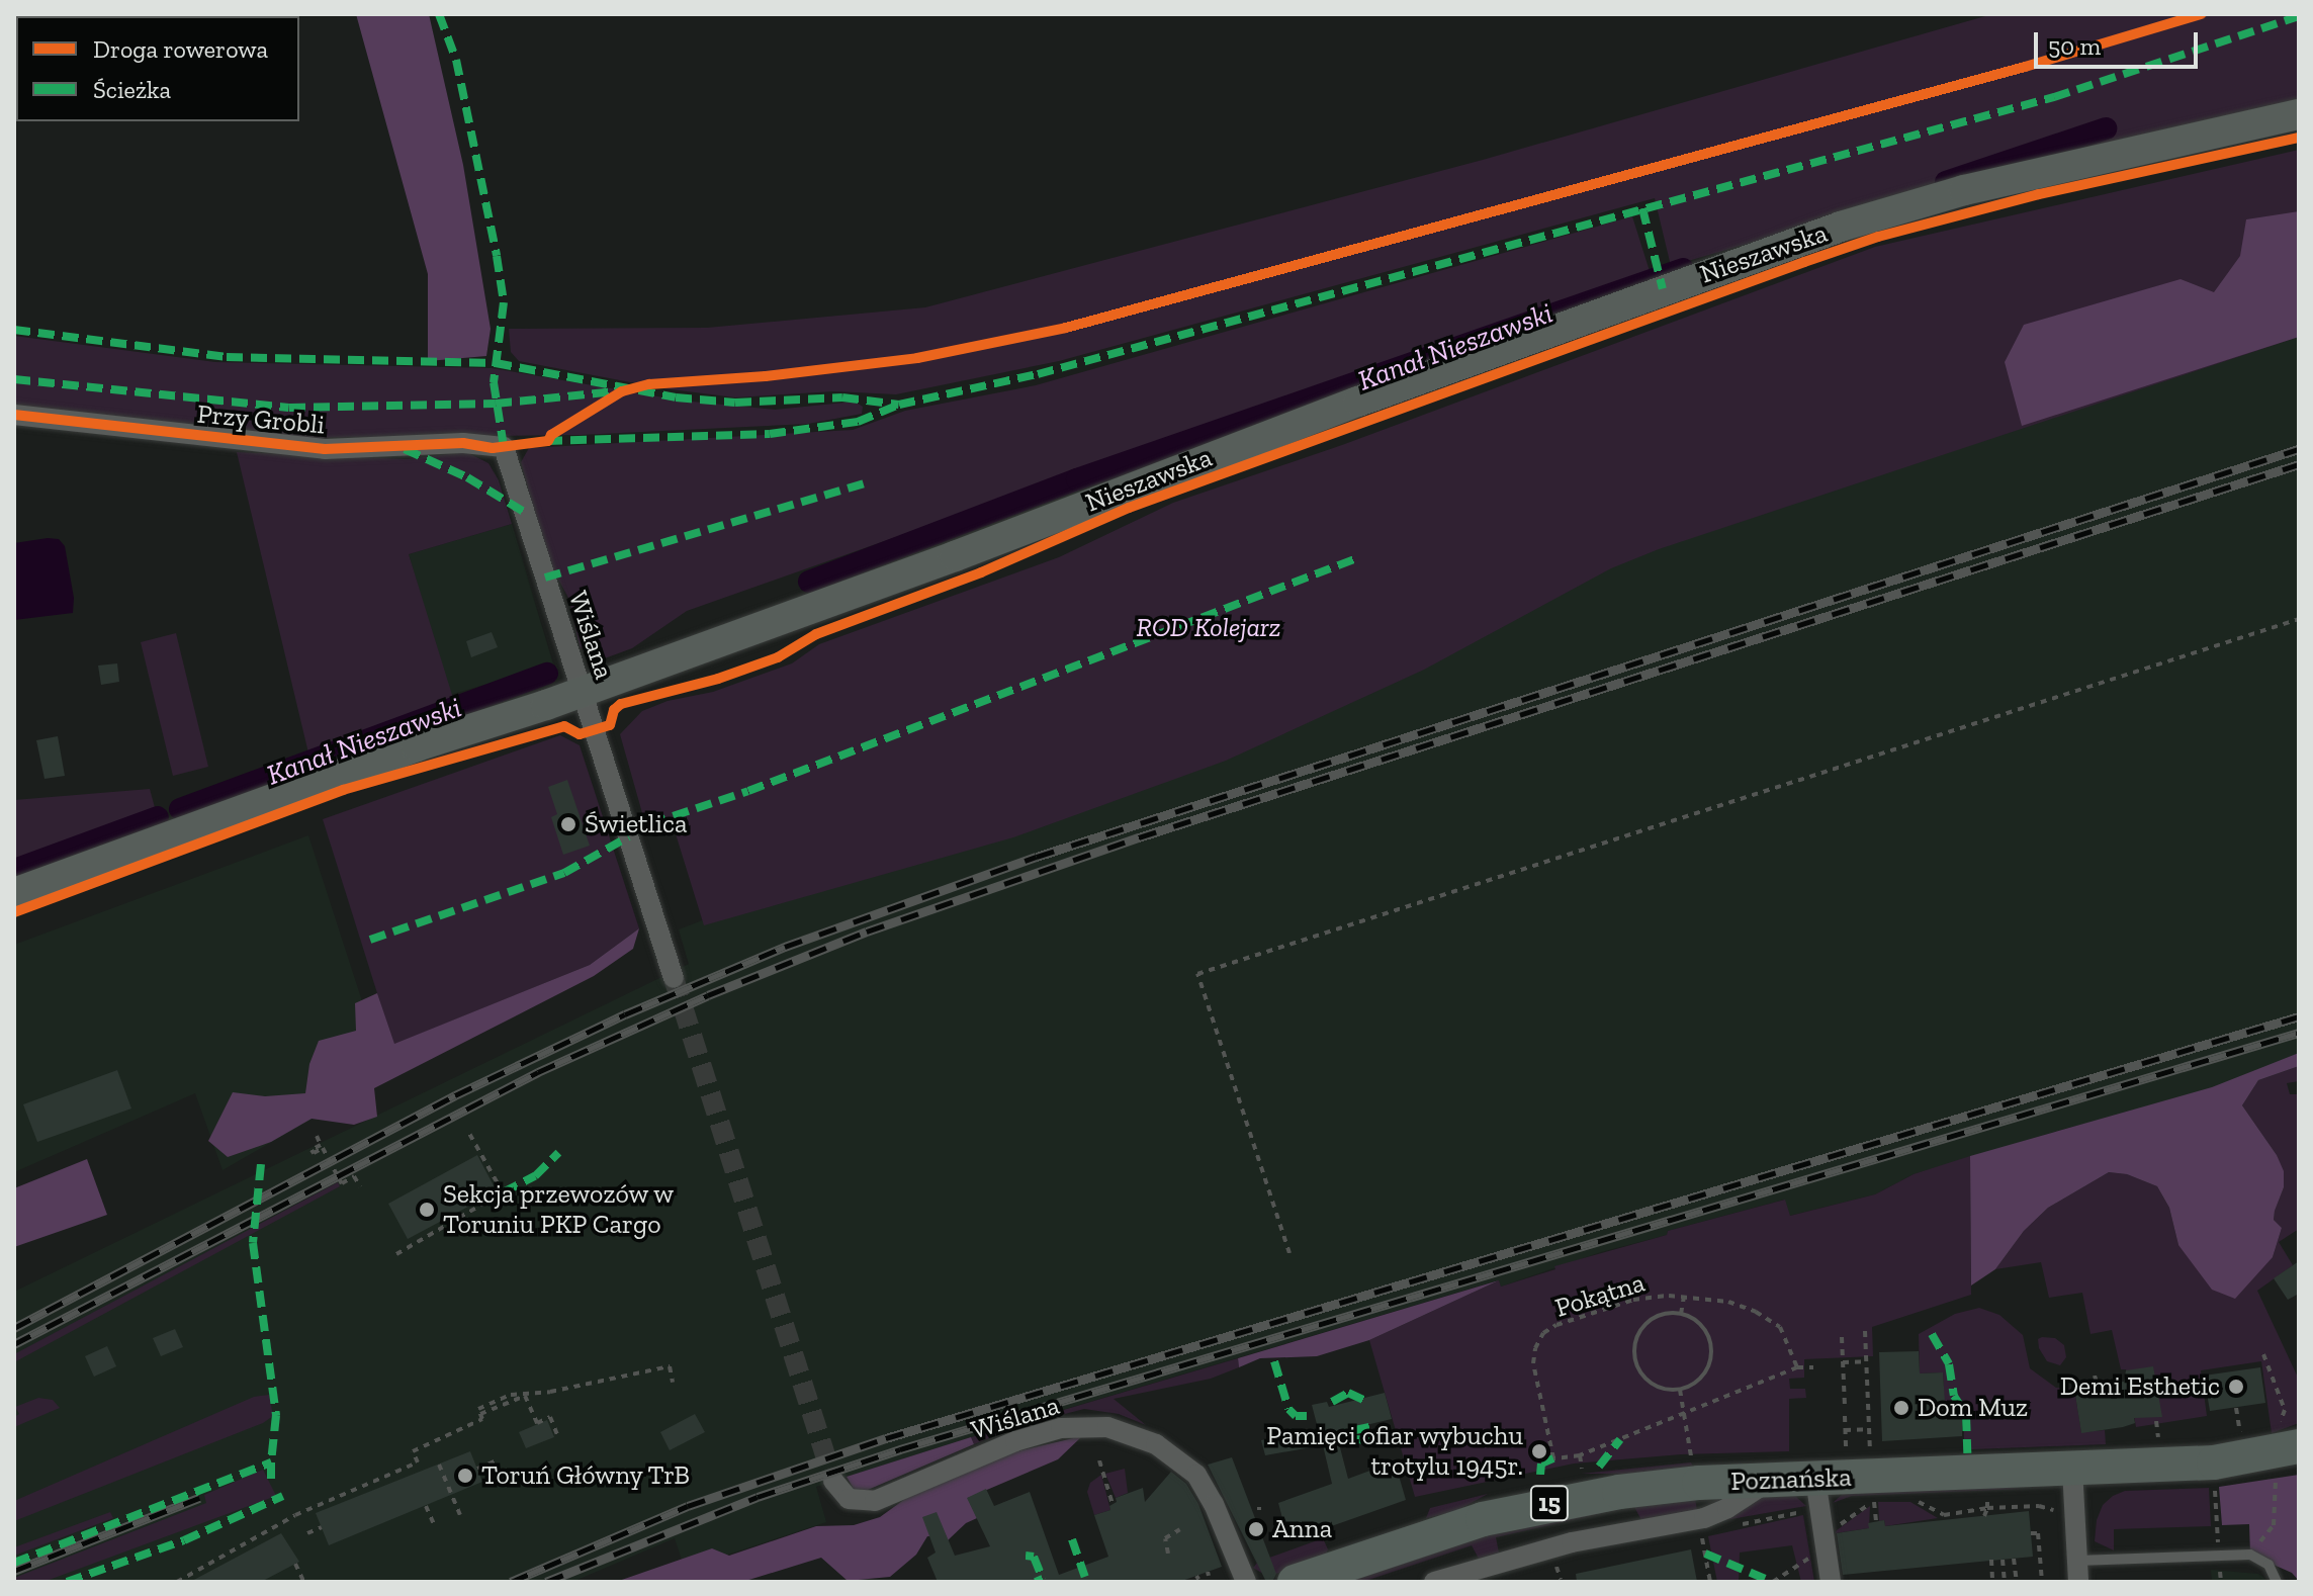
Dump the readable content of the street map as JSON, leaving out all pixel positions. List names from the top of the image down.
{
  "streets": {
    "main road": ["Nieszawska", "Poznańska", "15"],
    "street": ["Przy Grobli", "Wiślana"],
    "path": ["Pokątna"]
  },
  "crossings": [
    ["Nieszawska", "Wiślana"],
    ["Przy Grobli", "Wiślana"]
  ],
  "water": ["Kanał Nieszawski"],
  "parks": ["ROD Kolejarz"],
  "places": [
    "Świetlica",
    "Sekcja przewozów w Toruniu PKP Cargo",
    "Demi Esthetic",
    "Dom Muz",
    "Pamięci ofiar wybuchu trotylu 1945r.",
    "Toruń Główny TrB",
    "Anna"
  ],
  "legend": ["Droga rowerowa", "Ścieżka"],
  "scale_bar": "50 m"
}
